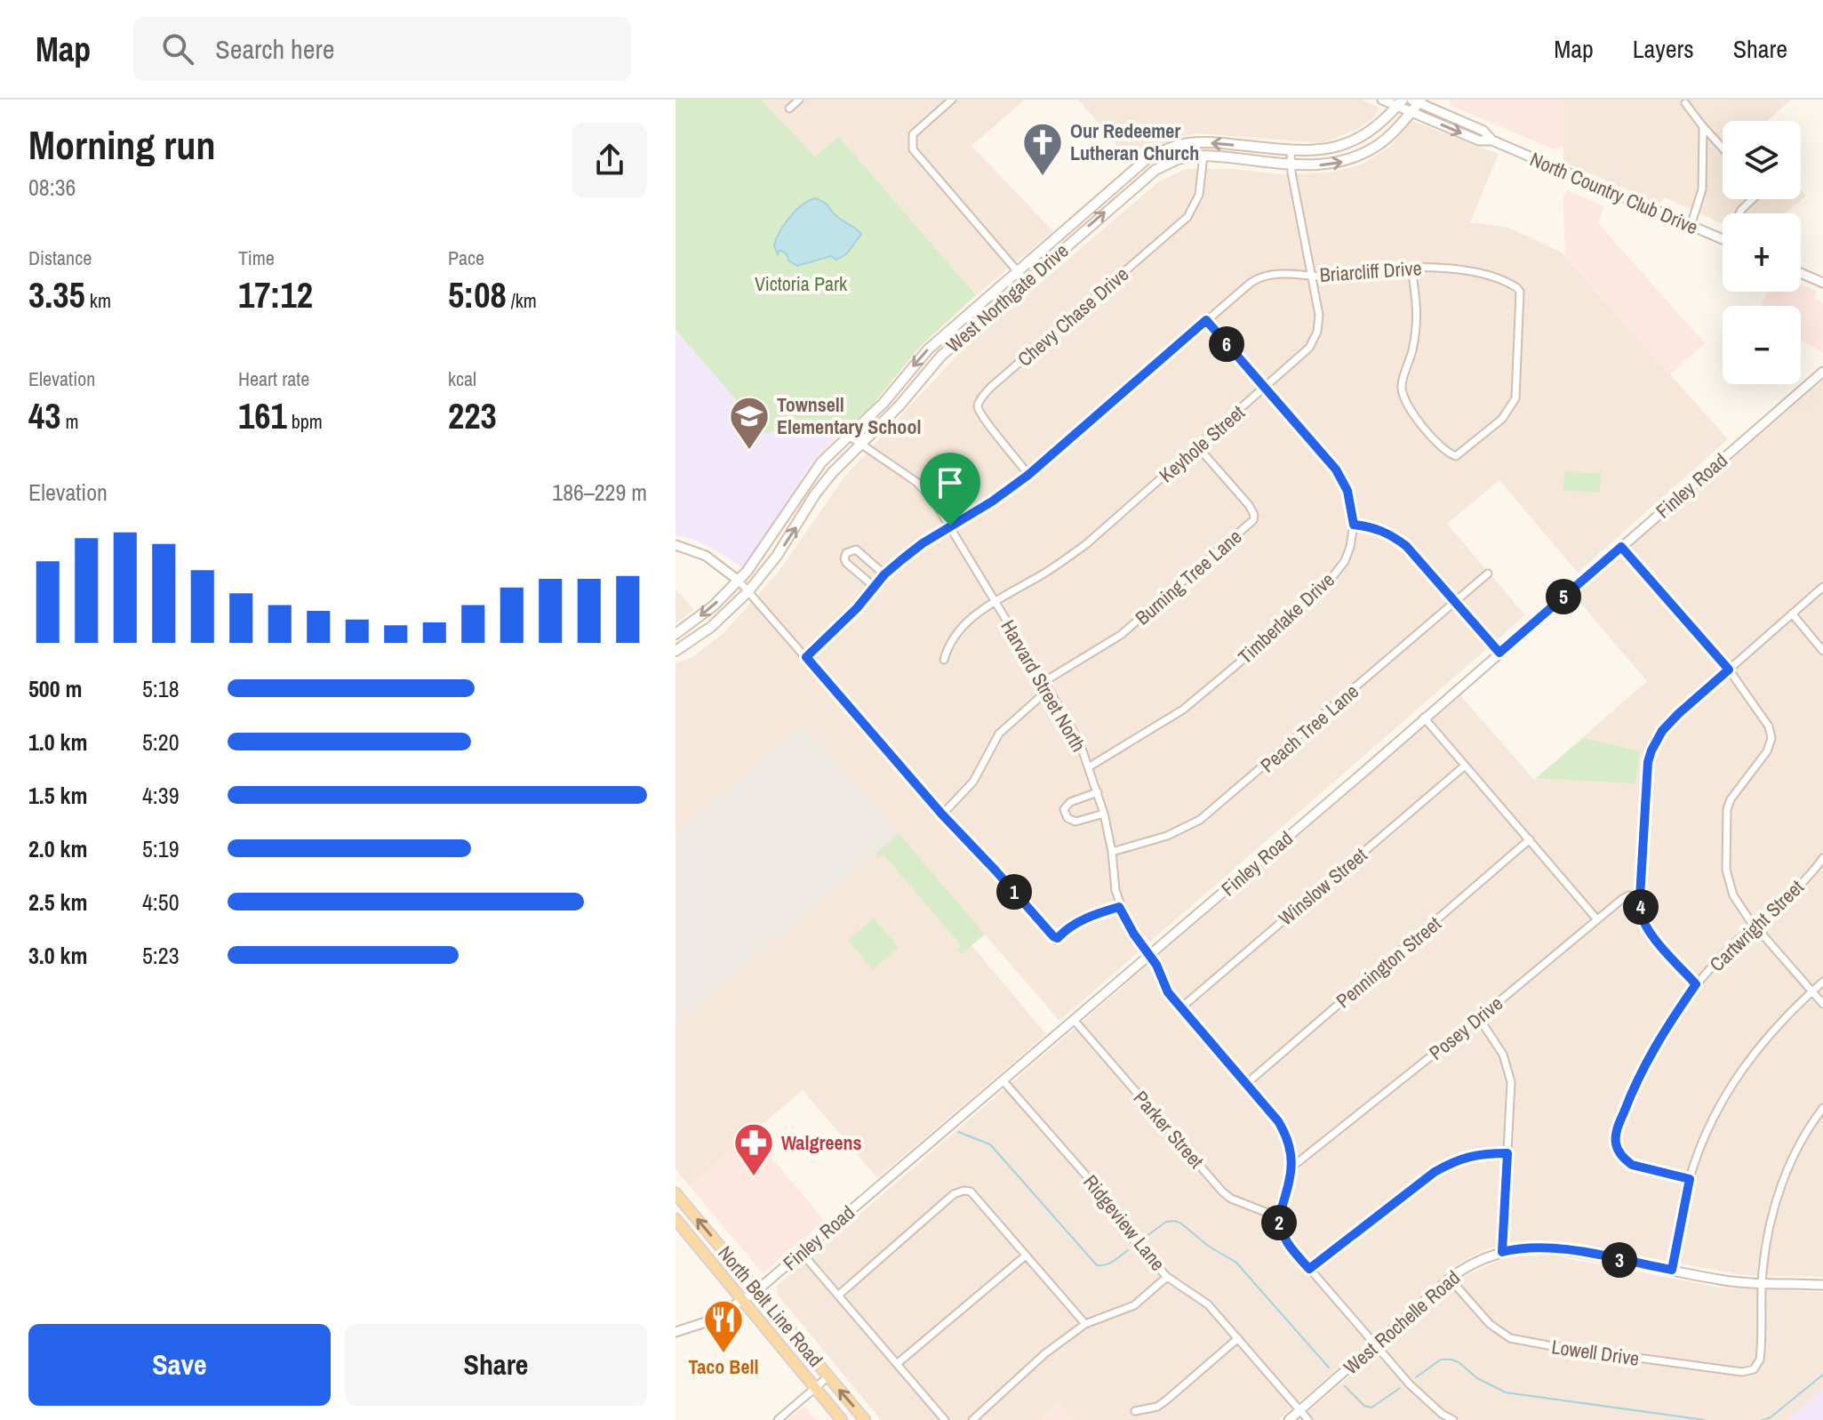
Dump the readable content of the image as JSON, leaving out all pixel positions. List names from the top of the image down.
{
  "streets": {
    "main road": ["West Northgate Drive", "North Belt Line Road"],
    "street": [
      "North Country Club Drive",
      "Briarcliff Drive",
      "Chevy Chase Drive",
      "Keyhole Street",
      "Finley Road",
      "Burning Tree Lane",
      "Timberlake Drive",
      "Harvard Street North",
      "Peach Tree Lane",
      "Winslow Street",
      "Cartwright Street",
      "Pennington Street",
      "Posey Drive",
      "Parker Street",
      "Ridgeview Lane",
      "West Rochelle Road",
      "Lowell Drive"
    ]
  },
  "crossings": [
    ["North Country Club Drive", "West Northgate Drive"],
    ["Briarcliff Drive", "Chevy Chase Drive"],
    ["Briarcliff Drive", "Keyhole Street"],
    ["Briarcliff Drive", "Timberlake Drive"],
    ["Briarcliff Drive", "Harvard Street North"],
    ["West Northgate Drive", "Chevy Chase Drive"],
    ["West Northgate Drive", "Keyhole Street"],
    ["West Northgate Drive", "Harvard Street North"],
    ["Keyhole Street", "Burning Tree Lane"],
    ["Keyhole Street", "Timberlake Drive"],
    ["Keyhole Street", "Harvard Street North"],
    ["Finley Road", "Harvard Street North"],
    ["Finley Road", "Parker Street"],
    ["Finley Road", "Ridgeview Lane"],
    ["Finley Road", "North Belt Line Road"],
    ["Burning Tree Lane", "Harvard Street North"],
    ["Timberlake Drive", "Harvard Street North"],
    ["Harvard Street North", "Peach Tree Lane"],
    ["Harvard Street North", "Winslow Street"],
    ["Harvard Street North", "Pennington Street"],
    ["Harvard Street North", "Posey Drive"],
    ["Harvard Street North", "Parker Street"],
    ["Ridgeview Lane", "West Rochelle Road"],
    ["West Rochelle Road", "Lowell Drive"]
  ],
  "parks": ["Victoria Park"],
  "places": {
    "church": ["Our Redeemer Lutheran Church"],
    "school or university": ["Townsell Elementary School"],
    "pharmacy": ["Walgreens"],
    "restaurant": ["Taco Bell"]
  },
  "page": {
    "header": "Map",
    "search": "Search here",
    "nav": ["Map", "Layers", "Share"],
    "heading": ["Morning run", "08:36"],
    "map_buttons": ["+", "−"],
    "stats": [
      ["Distance", "3.35 km"],
      ["Time", "17:12"],
      ["Pace", "5:08 /km"],
      ["Elevation", "43 m"],
      ["Heart rate", "161 bpm"],
      ["kcal", "223"]
    ],
    "pins": [
      "6",
      "5",
      "1",
      "4",
      "2",
      "3"
    ],
    "chart": ["Elevation", "186–229 m"],
    "list": [
      {
        "name": "500 m",
        "note": "5:18"
      },
      {
        "name": "1.0 km",
        "note": "5:20"
      },
      {
        "name": "1.5 km",
        "note": "4:39"
      },
      {
        "name": "2.0 km",
        "note": "5:19"
      },
      {
        "name": "2.5 km",
        "note": "4:50"
      },
      {
        "name": "3.0 km",
        "note": "5:23"
      }
    ],
    "buttons": ["Save", "Share"]
  }
}
